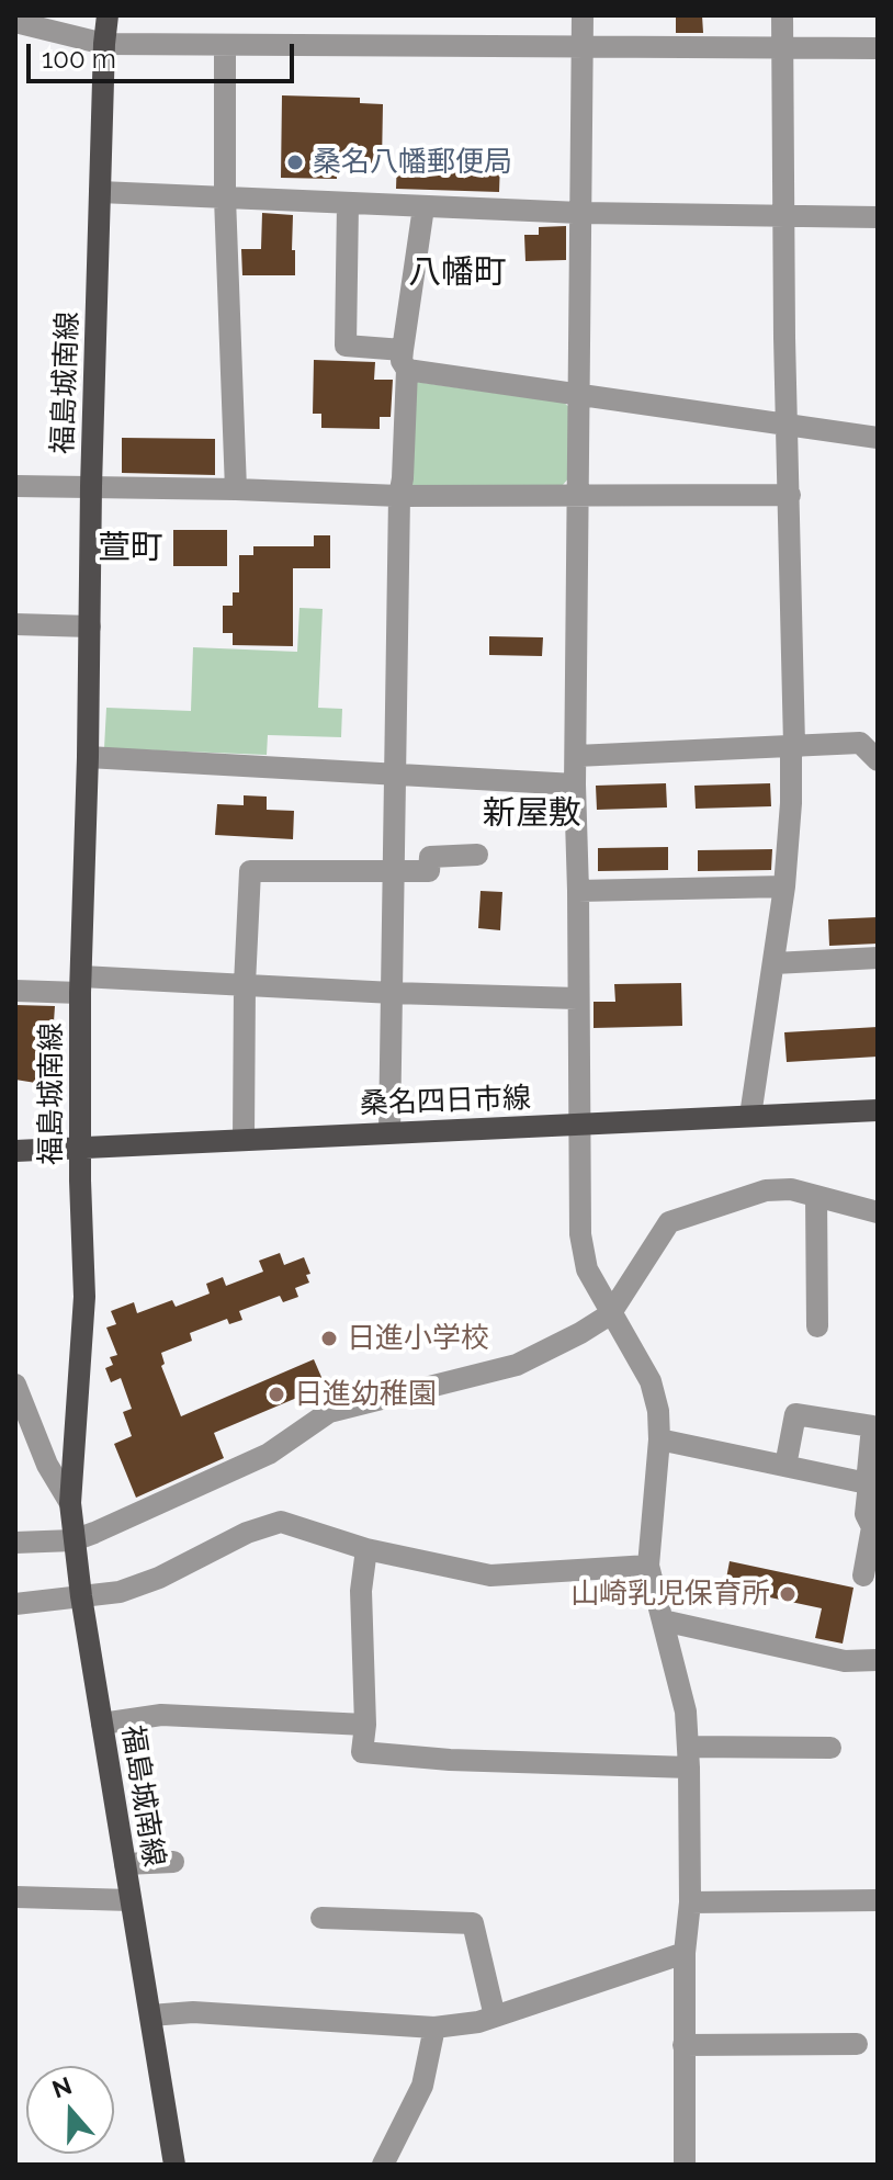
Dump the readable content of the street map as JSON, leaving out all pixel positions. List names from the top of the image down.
{
  "streets": {
    "main road": ["福島城南線", "桑名四日市線"]
  },
  "crossings": [
    ["福島城南線", "桑名四日市線"]
  ],
  "districts": ["八幡町", "萱町", "新屋敷"],
  "places": [
    "桑名八幡郵便局",
    "日進小学校",
    "日進幼稚園",
    "山崎乳児保育所"
  ],
  "scale_bar": "100 m",
  "north": "top"
}
